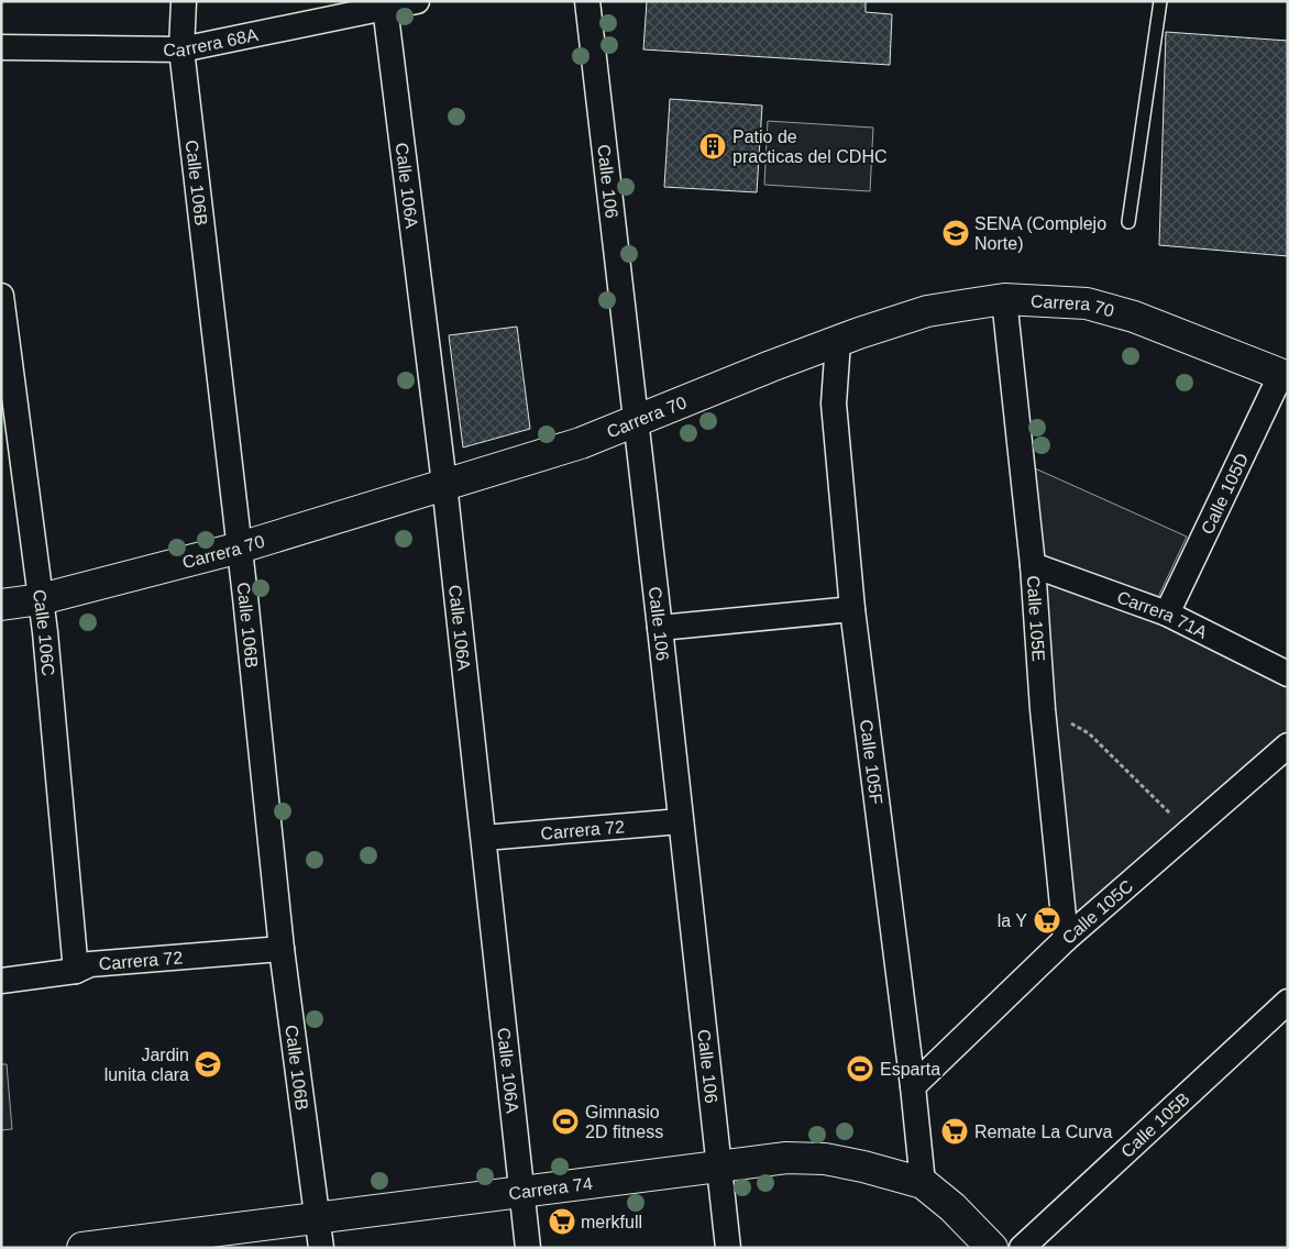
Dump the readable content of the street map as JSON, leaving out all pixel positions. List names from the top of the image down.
{
  "streets": {
    "street": [
      "Carrera 68A",
      "Calle 106B",
      "Calle 106",
      "Calle 106A",
      "Carrera 70",
      "Calle 105D",
      "Carrera 71A",
      "Calle 105E",
      "Calle 106C",
      "Calle 105F",
      "Carrera 72",
      "Calle 105C",
      "Calle 105B",
      "Carrera 74"
    ]
  },
  "crossings": [
    ["Carrera 68A", "Calle 106B"],
    ["Carrera 68A", "Calle 106A"],
    ["Calle 106B", "Carrera 70"],
    ["Calle 106B", "Carrera 72"],
    ["Calle 106B", "Carrera 74"],
    ["Calle 106", "Carrera 70"],
    ["Calle 106", "Carrera 72"],
    ["Calle 106", "Carrera 74"],
    ["Calle 106A", "Carrera 70"],
    ["Calle 106A", "Carrera 72"],
    ["Calle 106A", "Carrera 74"],
    ["Carrera 70", "Calle 105D"],
    ["Carrera 70", "Calle 105E"],
    ["Carrera 70", "Calle 106C"],
    ["Carrera 70", "Calle 105F"],
    ["Calle 105D", "Carrera 71A"],
    ["Carrera 71A", "Calle 105E"],
    ["Calle 105E", "Calle 105C"],
    ["Calle 106C", "Carrera 72"],
    ["Calle 105F", "Calle 105C"],
    ["Calle 105F", "Carrera 74"]
  ],
  "places": {
    "building": ["Patio de practicas del CDHC"],
    "school or university": ["SENA (Complejo Norte)", "Jardin lunita clara"],
    "supermarket": ["la Y", "Remate La Curva", "merkfull"],
    "sports": ["Esparta", "Gimnasio 2D fitness"]
  }
}
